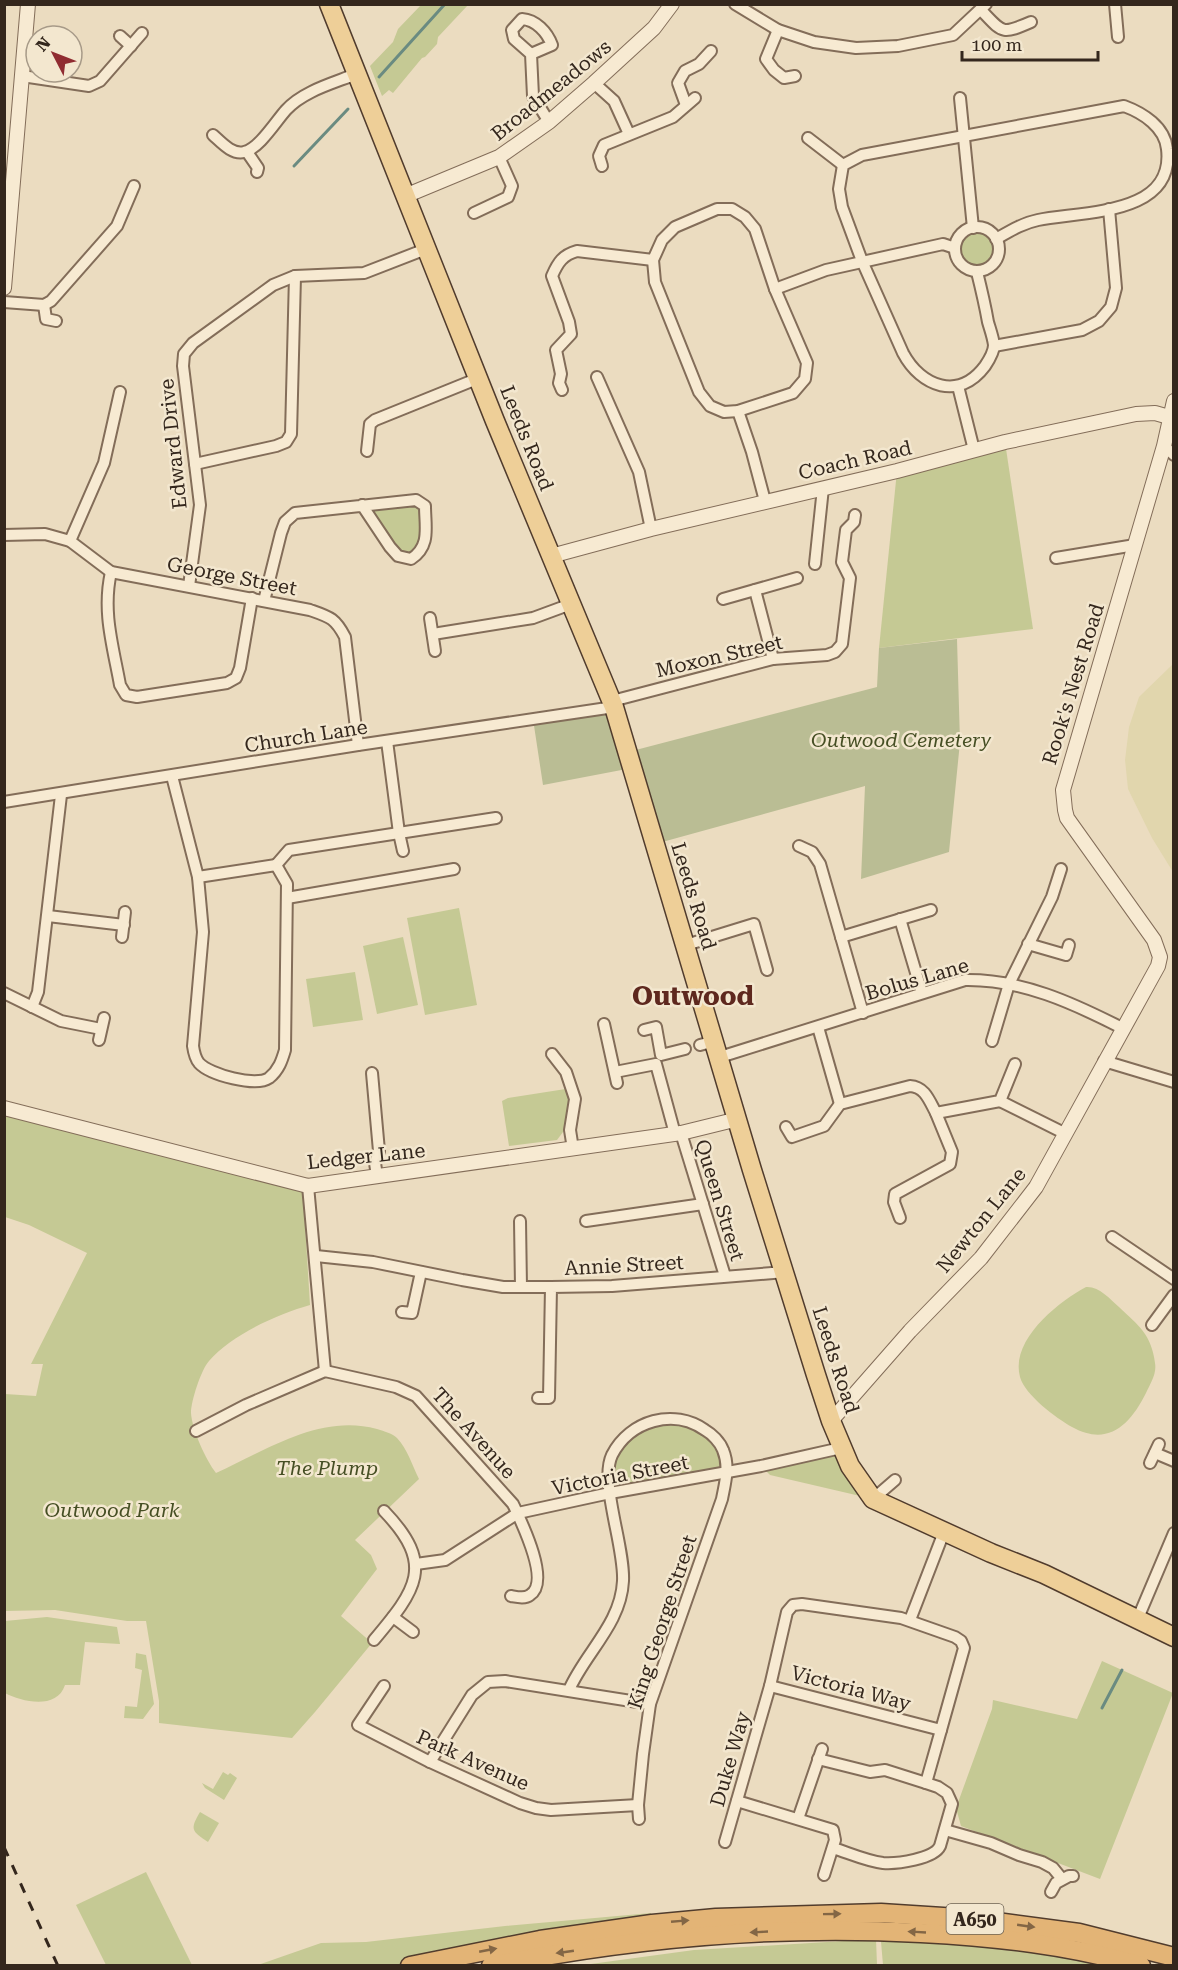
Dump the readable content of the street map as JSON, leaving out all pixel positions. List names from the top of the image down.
{
  "streets": {
    "highway": ["A650"],
    "main road": ["Leeds Road"],
    "street": [
      "Broadmeadows",
      "Edward Drive",
      "Coach Road",
      "George Street",
      "Moxon Street",
      "Rook's Nest Road",
      "Church Lane",
      "Bolus Lane",
      "Ledger Lane",
      "Queen Street",
      "Newton Lane",
      "Annie Street",
      "The Avenue",
      "Victoria Street",
      "King George Street",
      "Victoria Way",
      "Duke Way",
      "Park Avenue"
    ]
  },
  "crossings": [
    ["Broadmeadows", "Leeds Road"],
    ["Leeds Road", "Edward Drive"],
    ["Leeds Road", "Coach Road"],
    ["Leeds Road", "Moxon Street"],
    ["Leeds Road", "Church Lane"],
    ["Leeds Road", "Bolus Lane"],
    ["Leeds Road", "Ledger Lane"],
    ["Leeds Road", "Newton Lane"],
    ["Leeds Road", "Annie Street"],
    ["Leeds Road", "Victoria Street"],
    ["Edward Drive", "George Street"],
    ["Coach Road", "Rook's Nest Road"],
    ["George Street", "Church Lane"],
    ["Moxon Street", "Church Lane"],
    ["Rook's Nest Road", "Newton Lane"],
    ["Bolus Lane", "Newton Lane"],
    ["Ledger Lane", "Queen Street"],
    ["Queen Street", "Annie Street"],
    ["The Avenue", "Victoria Street"],
    ["Victoria Street", "King George Street"],
    ["King George Street", "Park Avenue"],
    ["Victoria Way", "Duke Way"]
  ],
  "districts": ["Outwood"],
  "parks": ["Outwood Cemetery", "The Plump", "Outwood Park"],
  "scale_bar": "100 m",
  "north": "top left"
}
